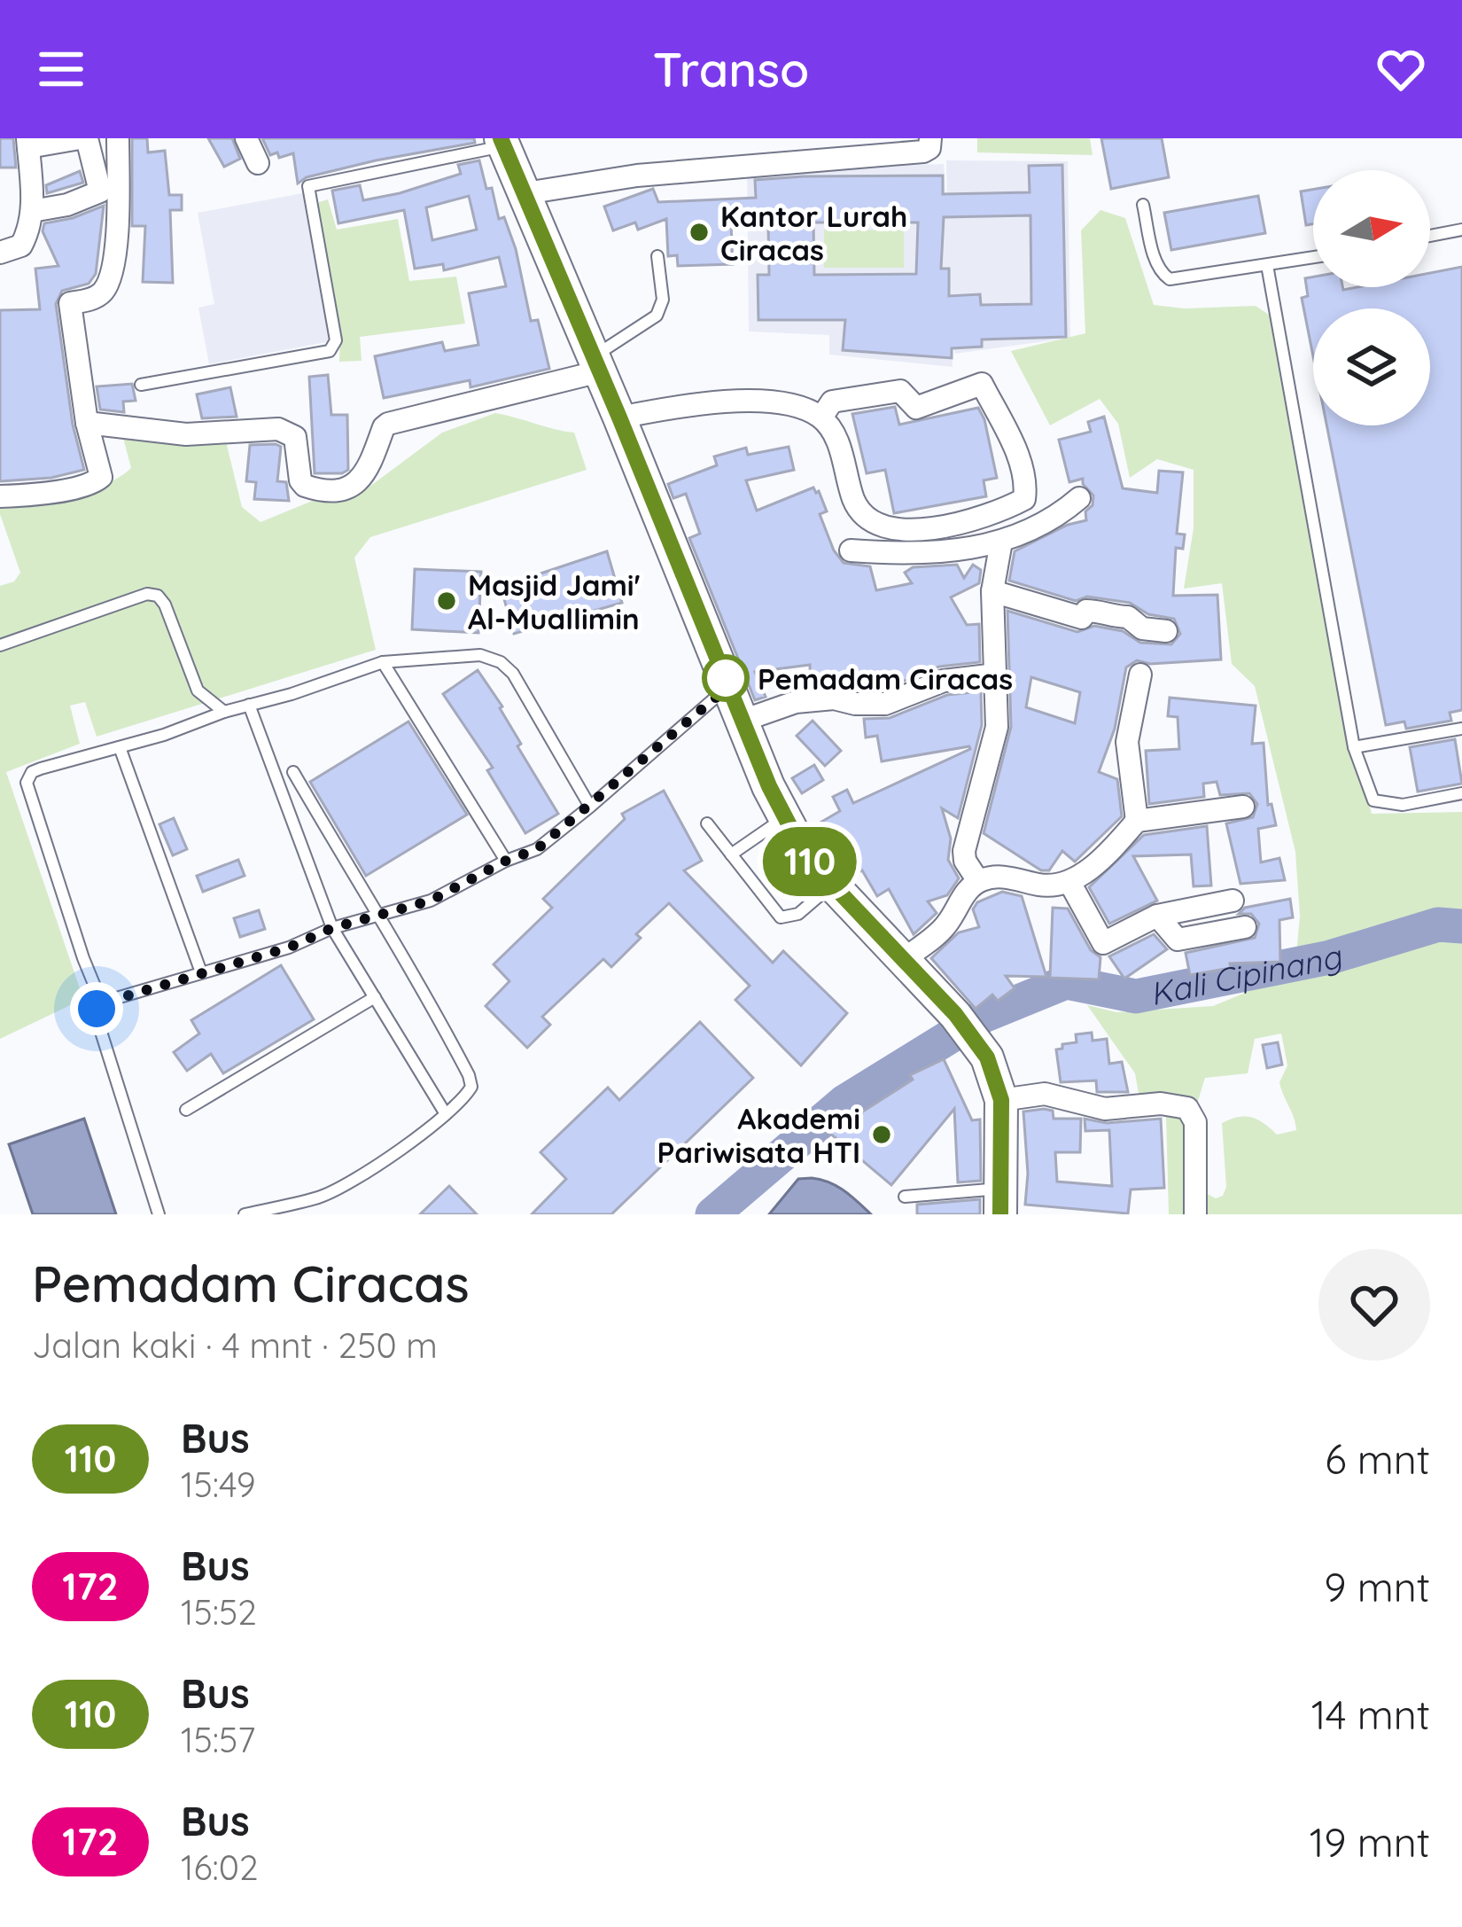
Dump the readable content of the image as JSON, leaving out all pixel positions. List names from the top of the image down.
{
  "water": ["Kali Cipinang"],
  "places": [
    "Kantor Lurah Ciracas",
    "Masjid Jami' Al-Muallimin",
    "Pemadam Ciracas",
    "Akademi Pariwisata HTI"
  ],
  "lines": ["bus line 110"],
  "north": "right",
  "page": {
    "header": "Transo",
    "on_map": "110",
    "heading": ["Pemadam Ciracas", "Jalan kaki · 4 mnt · 250 m"],
    "list": [
      {
        "mark": "110",
        "name": "Bus",
        "note": "15:49",
        "value": "6 mnt"
      },
      {
        "mark": "172",
        "name": "Bus",
        "note": "15:52",
        "value": "9 mnt"
      },
      {
        "mark": "110",
        "name": "Bus",
        "note": "15:57",
        "value": "14 mnt"
      },
      {
        "mark": "172",
        "name": "Bus",
        "note": "16:02",
        "value": "19 mnt"
      }
    ]
  }
}
